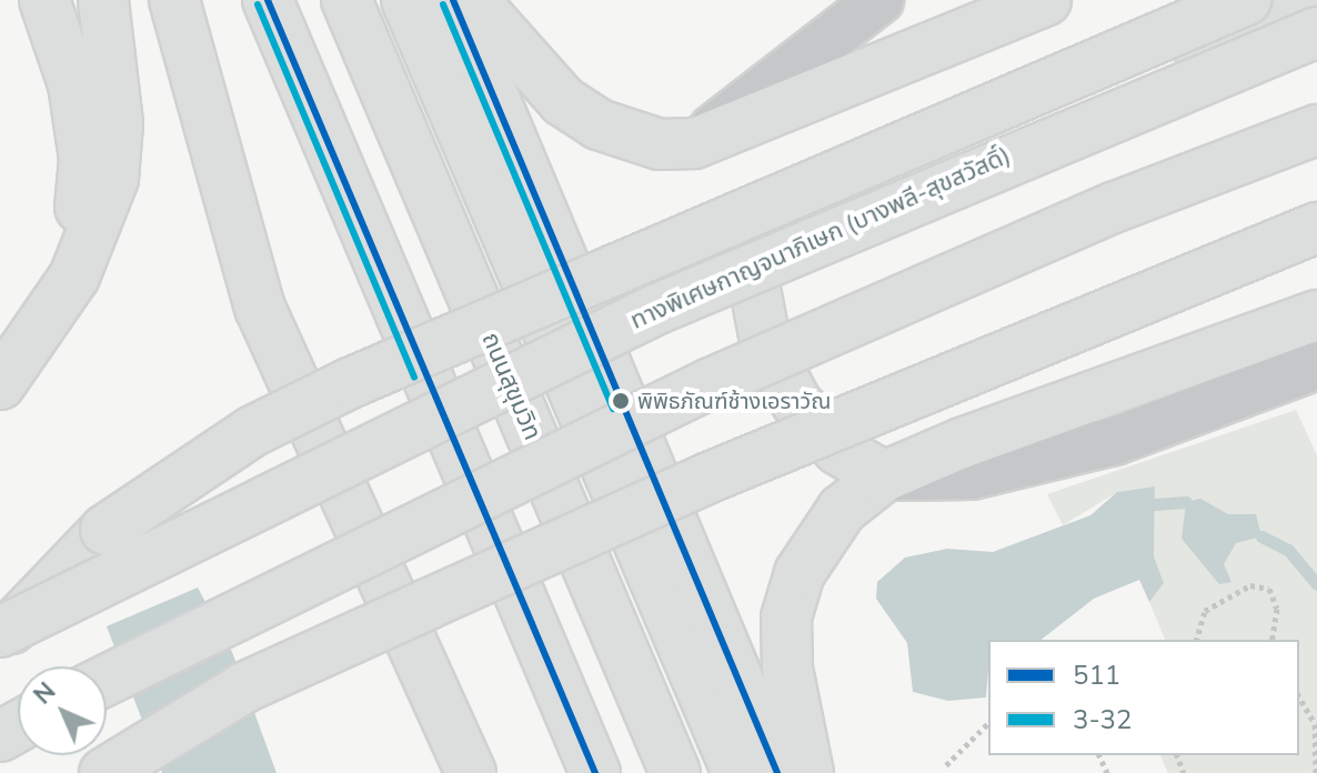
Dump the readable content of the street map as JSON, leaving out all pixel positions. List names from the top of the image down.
{
  "streets": {
    "highway": ["ทางพิเศษกาญจนาภิเษก (บางพลี-สุขสวัสดิ์)", "ถนนสุขุมวิท"]
  },
  "places": ["พิพิธภัณฑ์ช้างเอราวัณ"],
  "lines": ["transit line 511", "transit line 3-32"],
  "legend": ["511", "3-32"],
  "north": "top left"
}
